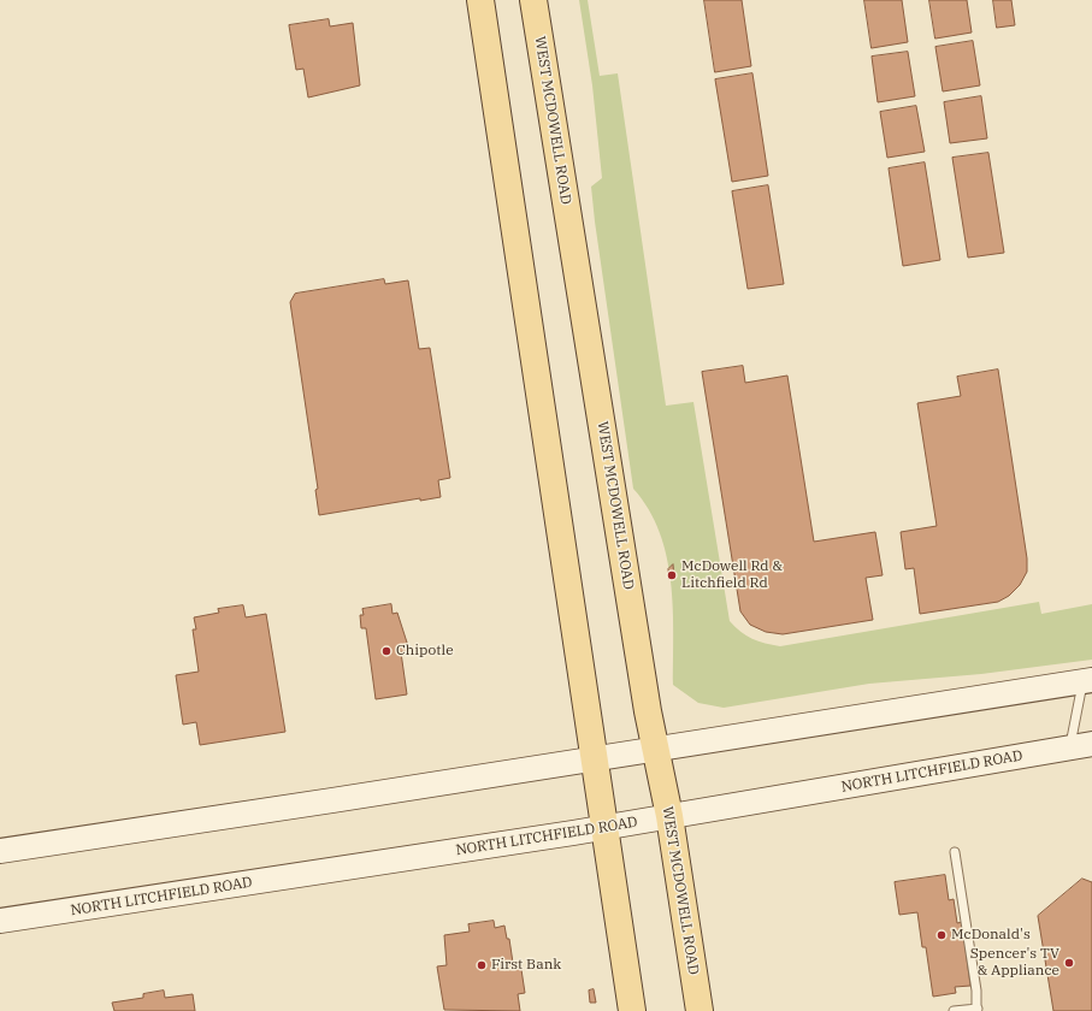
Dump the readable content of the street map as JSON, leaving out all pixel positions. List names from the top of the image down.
{
  "streets": {
    "main road": ["WEST MCDOWELL ROAD", "NORTH LITCHFIELD ROAD"]
  },
  "crossings": [
    ["WEST MCDOWELL ROAD", "NORTH LITCHFIELD ROAD"]
  ],
  "places": [
    "McDowell Rd & Litchfield Rd",
    "Chipotle",
    "McDonald's",
    "Spencer's TV & Appliance",
    "First Bank"
  ]
}
